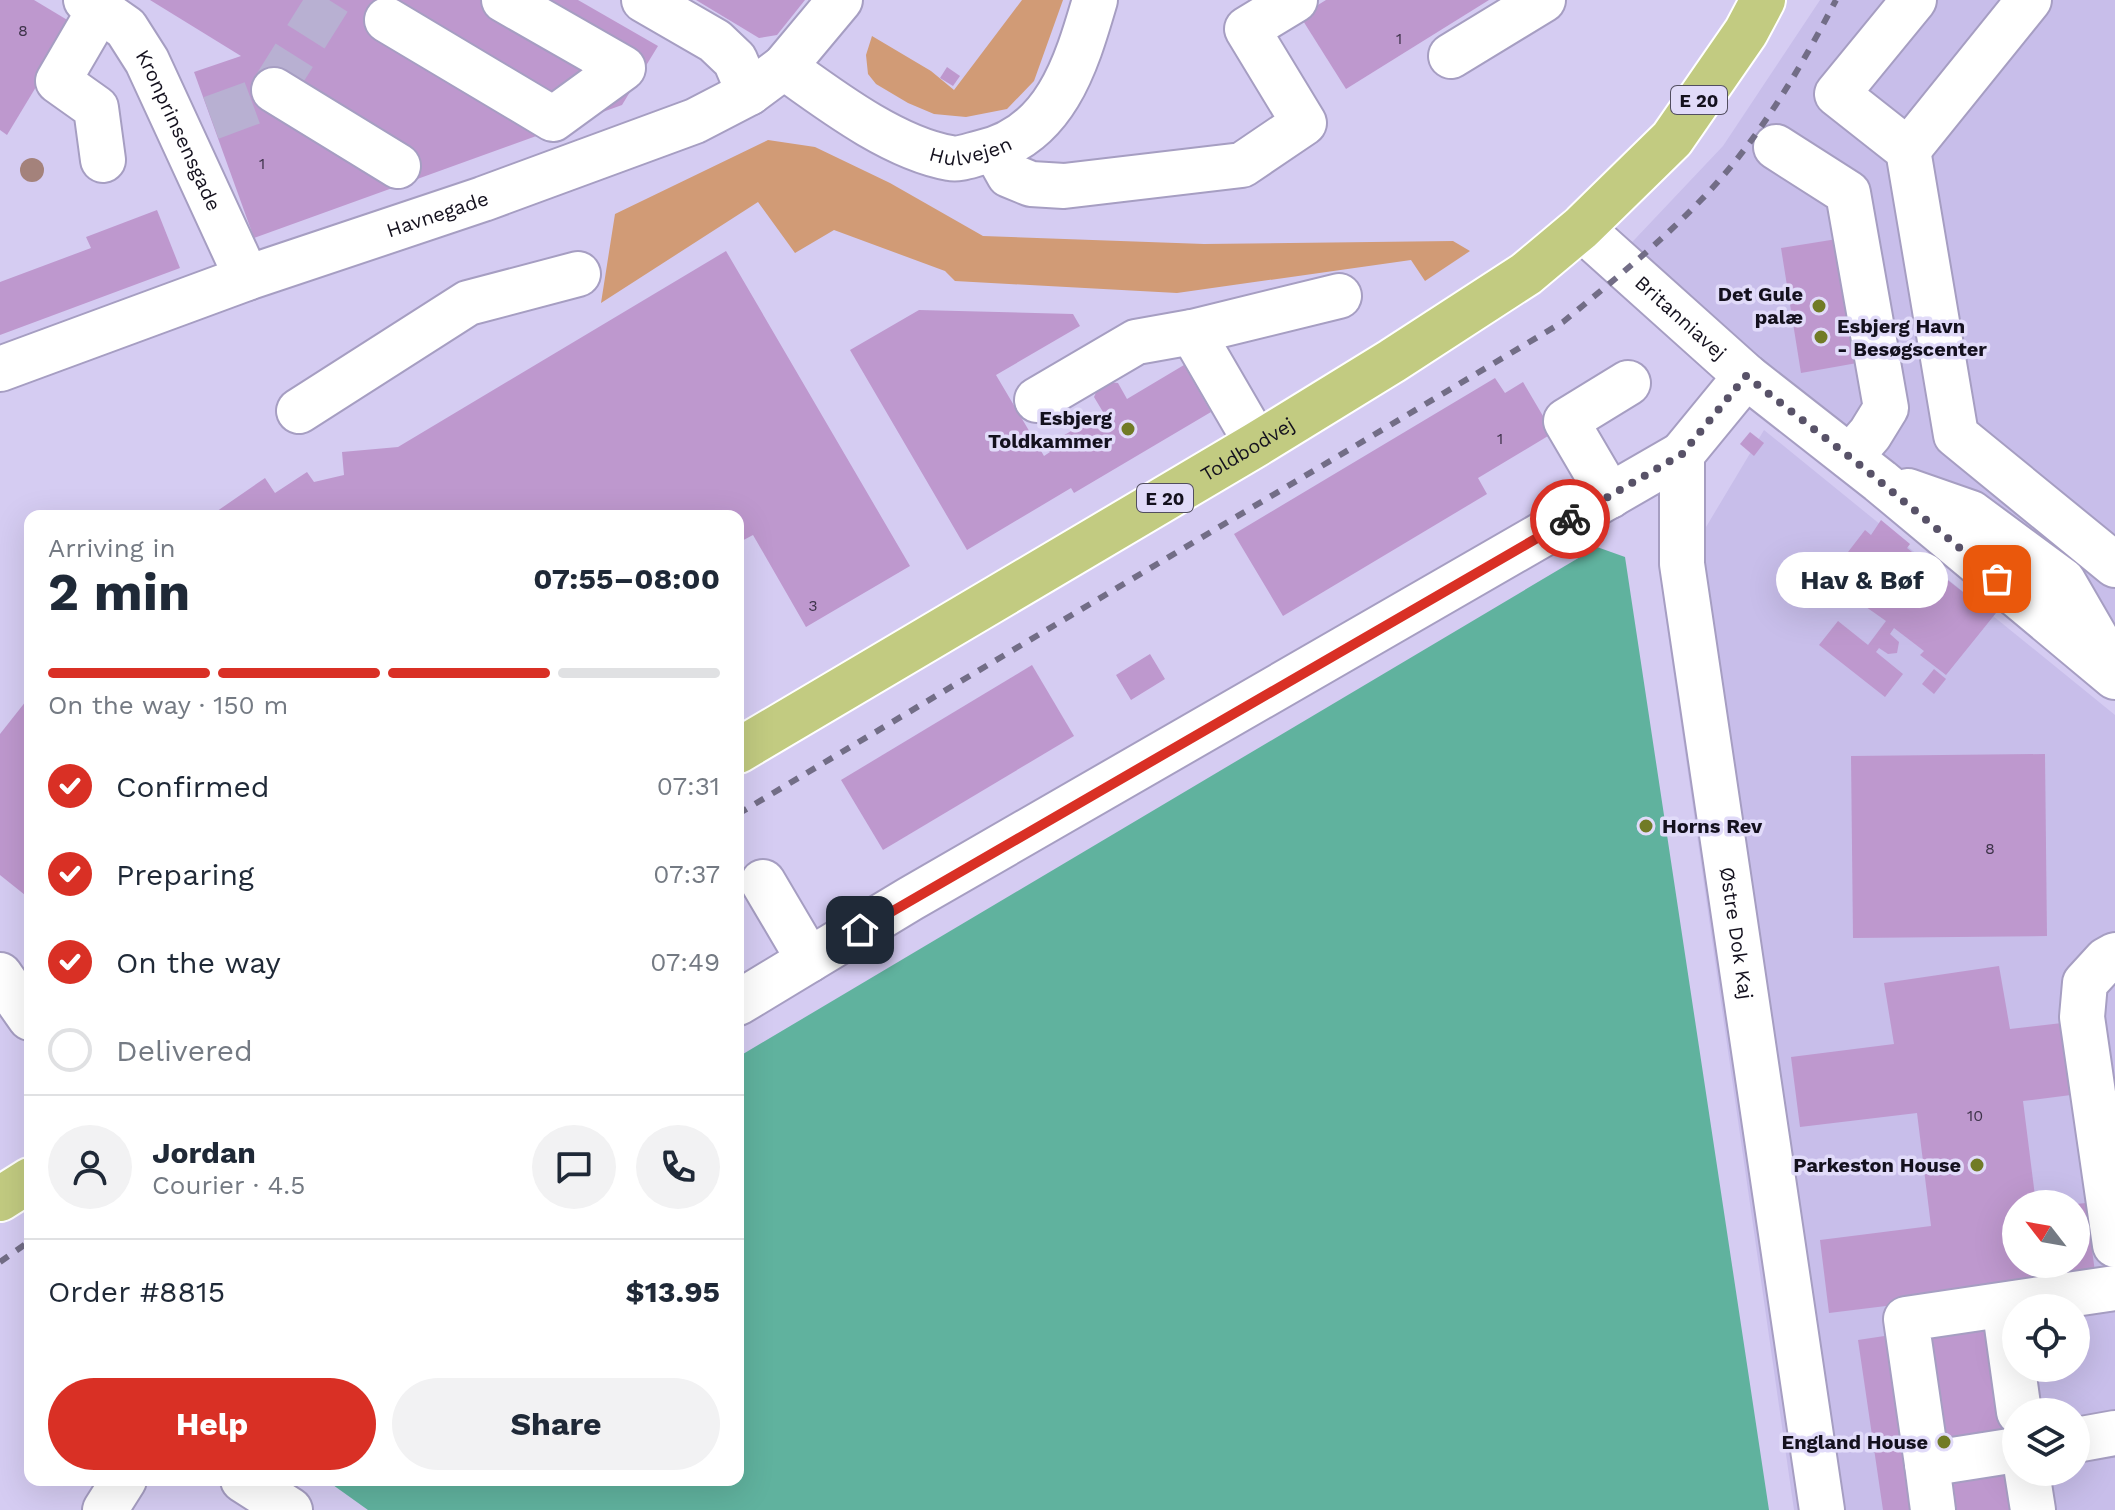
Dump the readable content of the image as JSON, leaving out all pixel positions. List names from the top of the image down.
{
  "streets": {
    "main road": ["E 20", "Toldbodvej"],
    "street": [
      "Kronprinsensgade",
      "Hulvejen",
      "Havnegade",
      "Britanniavej",
      "Østre Dok Kaj"
    ]
  },
  "crossings": [
    ["E 20", "Britanniavej"],
    ["E 20", "Toldbodvej"],
    ["Kronprinsensgade", "Havnegade"],
    ["Hulvejen", "Havnegade"],
    ["Britanniavej", "Toldbodvej"]
  ],
  "places": [
    "Det Gule palæ",
    "Esbjerg Havn - Besøgscenter",
    "Esbjerg Toldkammer",
    "Hav & Bøf",
    "Horns Rev",
    "Parkeston House",
    "England House"
  ],
  "house_numbers": [
    "8",
    "1",
    "1",
    "1",
    "3",
    "8",
    "10"
  ],
  "north": "top left",
  "page": {
    "heading": ["2 min", "Arriving in", "07:55–08:00"],
    "panel": [
      "Jordan",
      "Courier · 4.5",
      "Order #8815",
      "$13.95"
    ],
    "bubble": "Hav & Bøf",
    "bar": "On the way · 150 m",
    "list": [
      ["Confirmed", "07:31"],
      ["Preparing", "07:37"],
      ["On the way", "07:49"],
      "Delivered"
    ],
    "buttons": ["Help", "Share"]
  }
}
